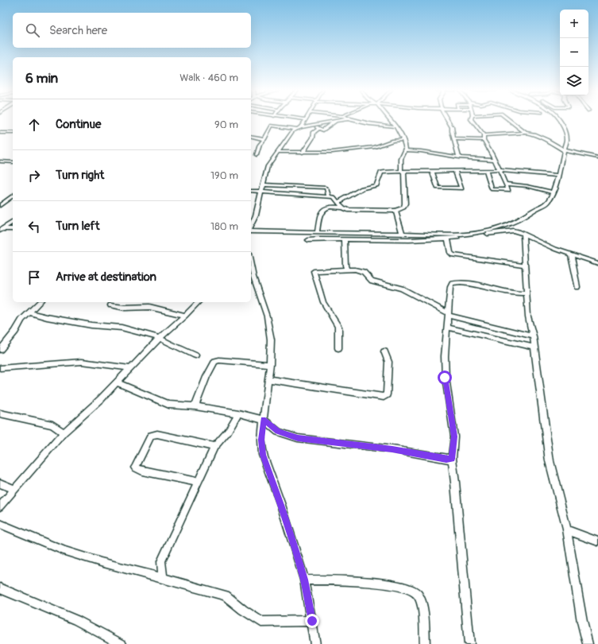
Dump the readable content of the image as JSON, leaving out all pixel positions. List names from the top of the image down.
{
  "page": {
    "map_buttons": ["+", "−"],
    "search": "Search here",
    "heading": ["6 min", "Walk · 460 m"],
    "list": [
      ["Continue", "90 m"],
      ["Turn right", "190 m"],
      ["Turn left", "180 m"],
      "Arrive at destination"
    ]
  }
}
